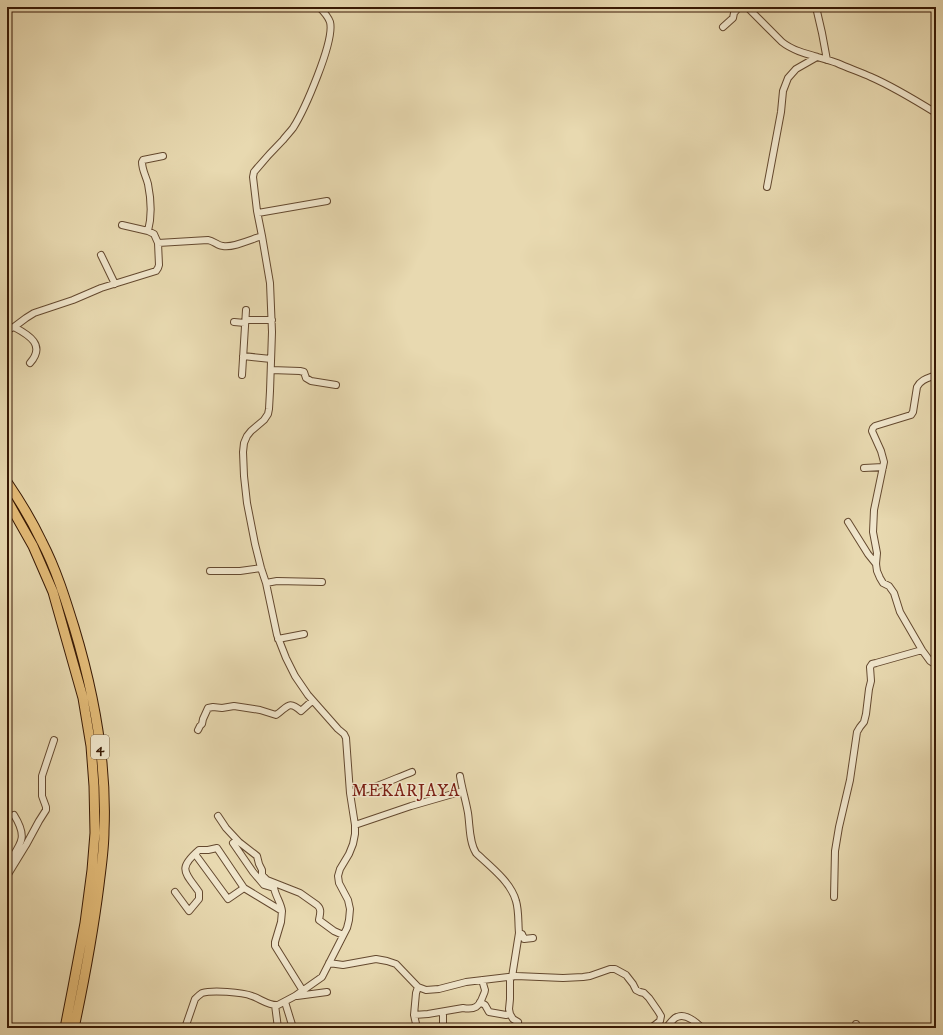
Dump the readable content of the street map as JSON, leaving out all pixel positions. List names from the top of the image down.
{
  "streets": {
    "highway": ["4"]
  },
  "districts": ["MEKARJAYA"]
}
